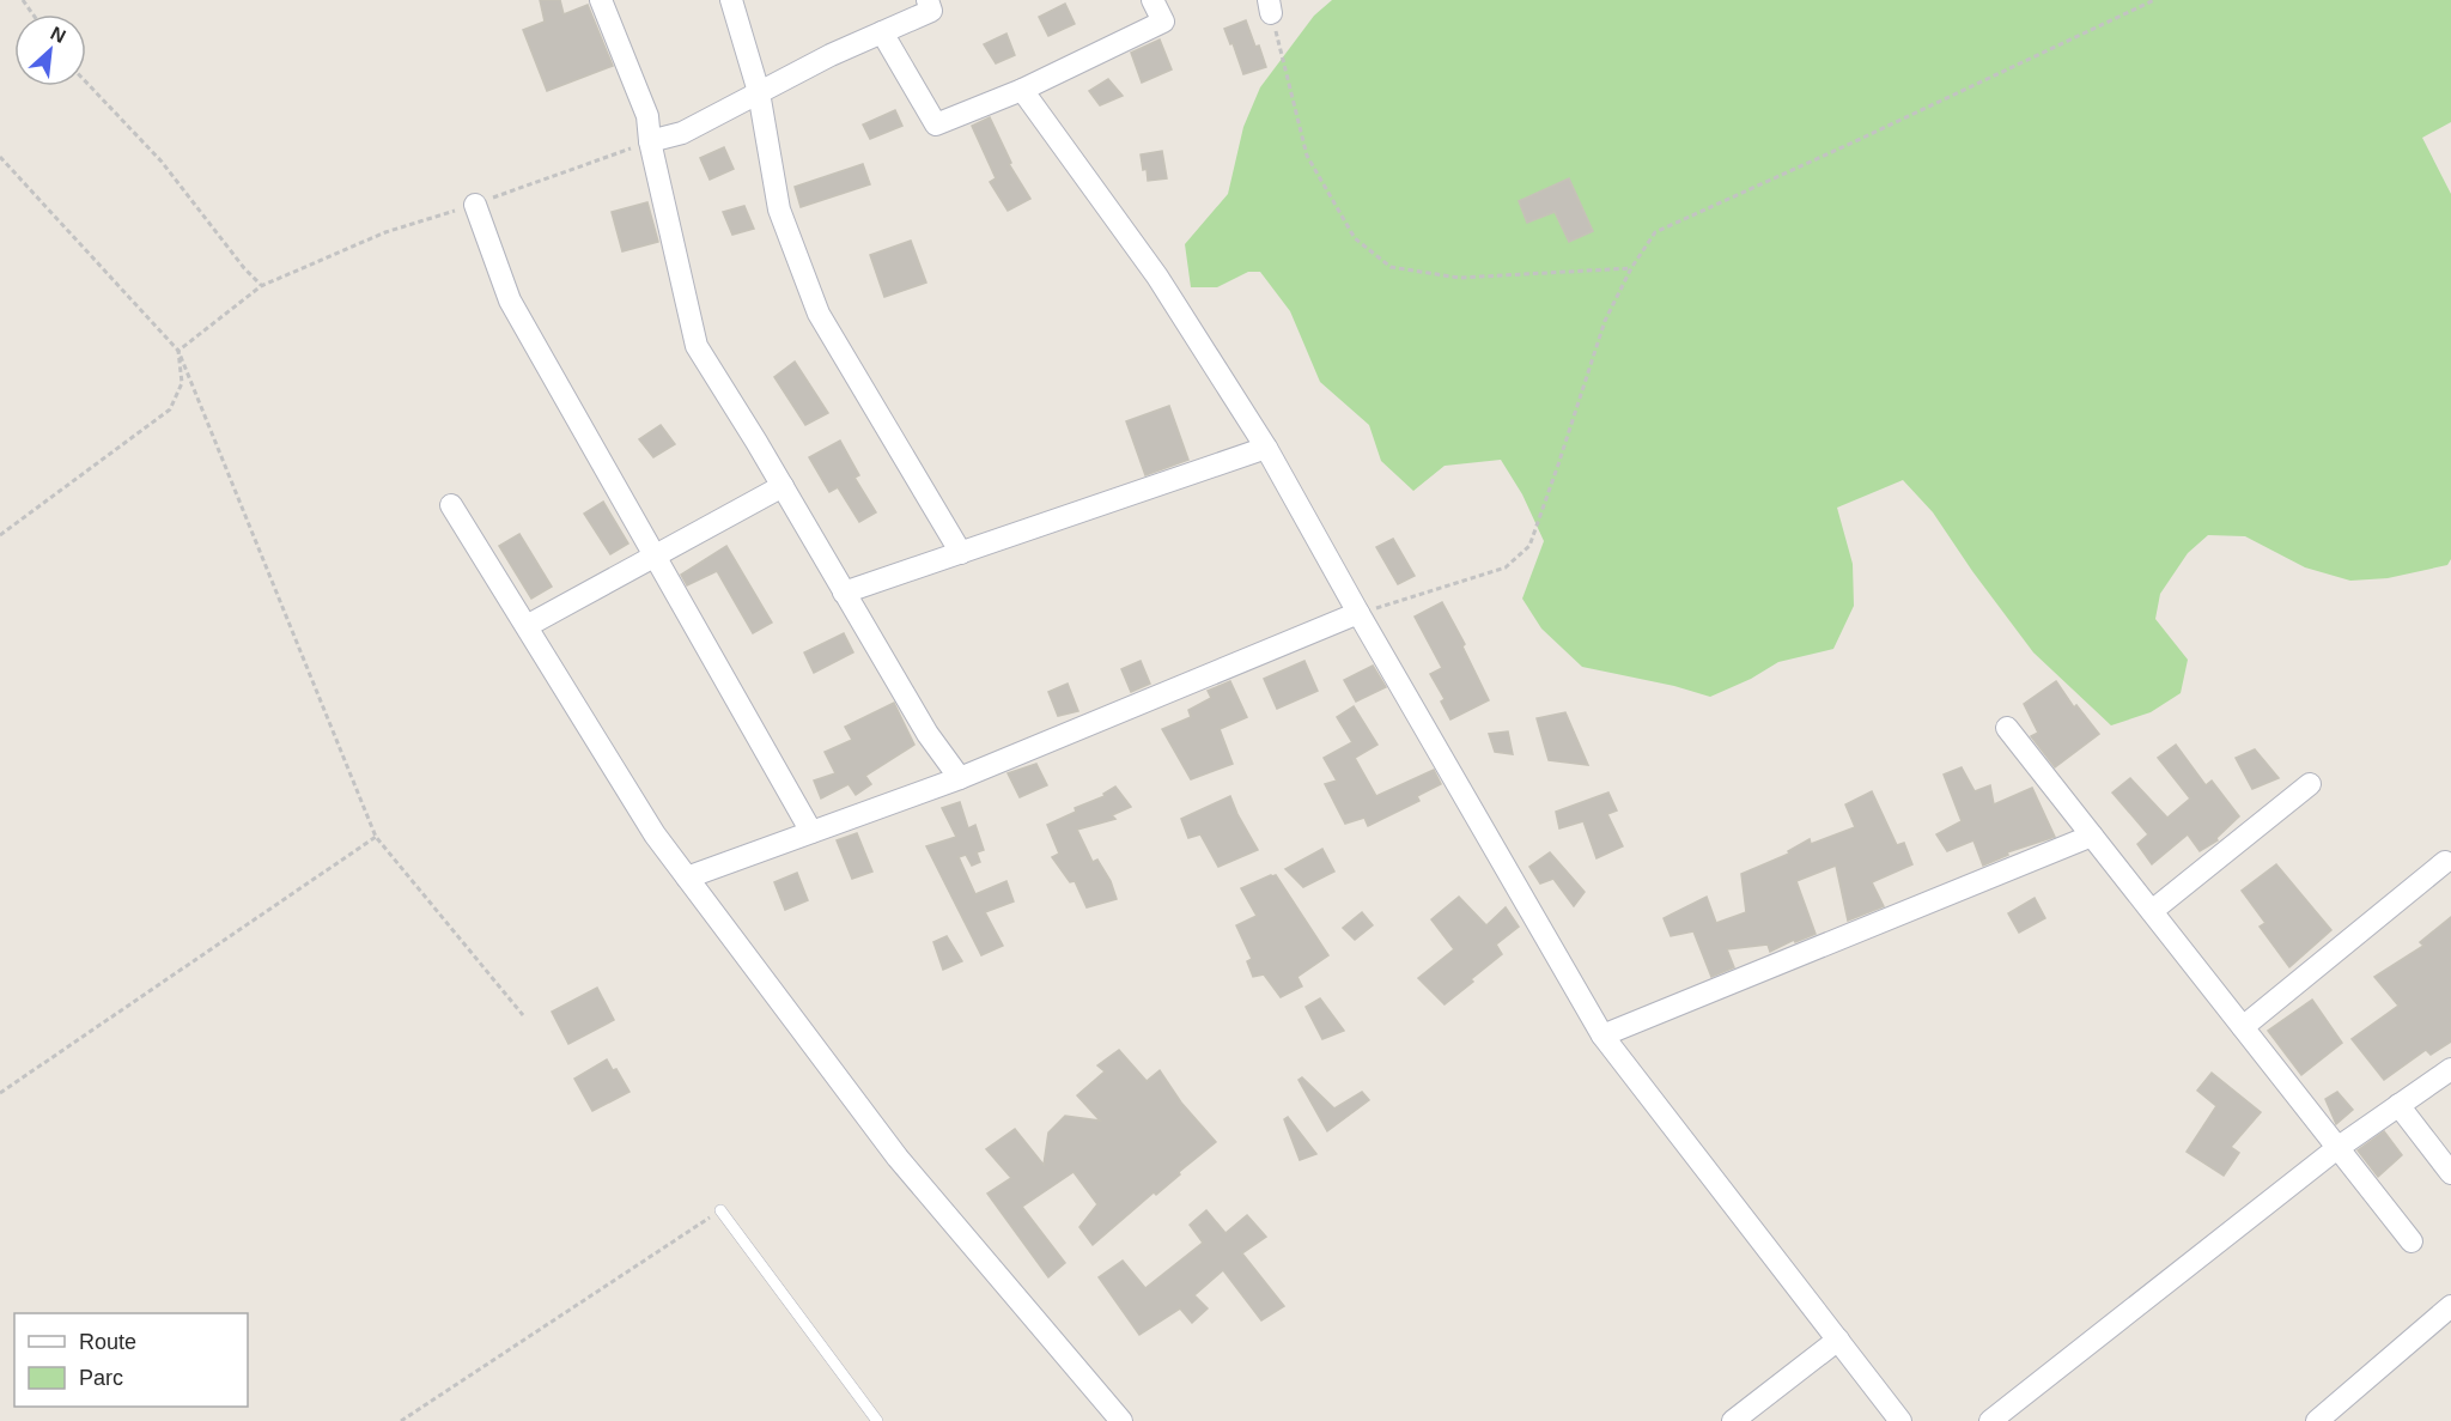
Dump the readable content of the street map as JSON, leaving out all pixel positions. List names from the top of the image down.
{
  "legend": ["Route", "Parc"],
  "north": "top right"
}
